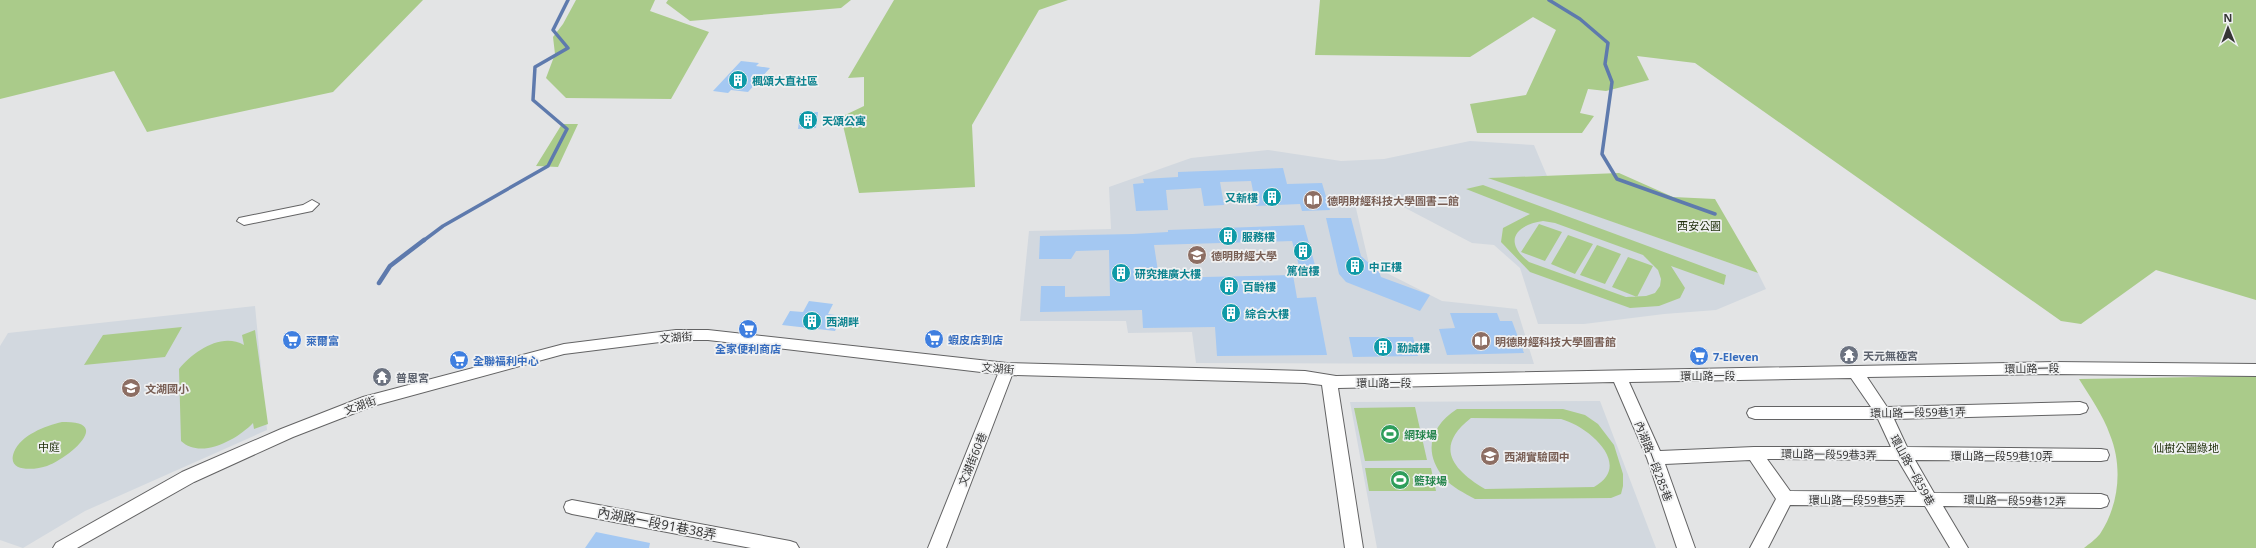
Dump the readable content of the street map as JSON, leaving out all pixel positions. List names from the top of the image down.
{
  "streets": {
    "street": [
      "文湖街",
      "環山路一段",
      "環山路一段59巷1弄",
      "環山路一段59巷3弄",
      "環山路一段59巷10弄",
      "文湖街60巷",
      "內湖路一段285巷",
      "環山路一段59巷",
      "環山路一段59巷5弄",
      "環山路一段59巷12弄",
      "內湖路一段91巷38弄"
    ]
  },
  "crossings": [
    ["文湖街", "環山路一段"],
    ["文湖街", "文湖街60巷"],
    ["環山路一段", "內湖路一段285巷"],
    ["環山路一段", "環山路一段59巷"],
    ["環山路一段59巷1弄", "環山路一段59巷"],
    ["環山路一段59巷3弄", "環山路一段59巷10弄"],
    ["環山路一段59巷3弄", "內湖路一段285巷"],
    ["環山路一段59巷3弄", "環山路一段59巷"],
    ["環山路一段59巷10弄", "環山路一段59巷"],
    ["環山路一段59巷", "環山路一段59巷5弄"],
    ["環山路一段59巷", "環山路一段59巷12弄"],
    ["環山路一段59巷5弄", "環山路一段59巷12弄"]
  ],
  "parks": ["西安公園", "中庭", "仙樹公園綠地"],
  "places": {
    "building": [
      "楓頌大直社區",
      "天頌公寓",
      "又新樓",
      "服務樓",
      "篤信樓",
      "中正樓",
      "研究推廣大樓",
      "百齡樓",
      "綜合大樓",
      "西湖畔",
      "勤誠樓"
    ],
    "library": ["德明財經科技大學圖書二館", "明德財經科技大學圖書館"],
    "school or university": ["德明財經大學", "文湖國小", "西湖實驗國中"],
    "supermarket": [
      "全家便利商店",
      "蝦皮店到店",
      "萊爾富",
      "7-Eleven",
      "全聯福利中心"
    ],
    "temple": ["天元無極宮", "普恩宮"],
    "sports": ["網球場", "籃球場"]
  },
  "north": "top"
}
